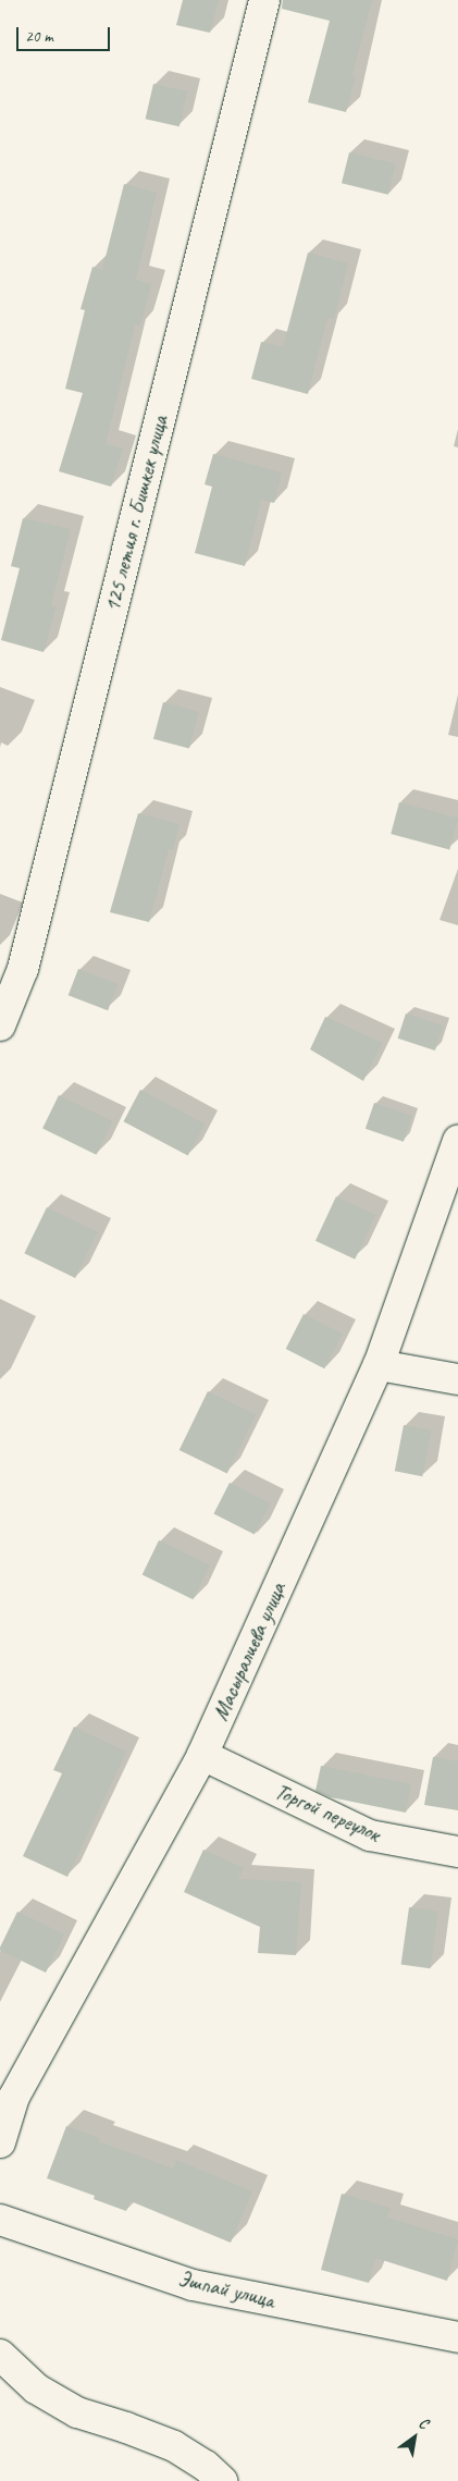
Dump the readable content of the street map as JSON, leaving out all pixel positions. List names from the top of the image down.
{
  "streets": {
    "street": [
      "125 летия г. Бишкек улица",
      "Масыралиева улица",
      "Торгой переулок",
      "Эшпай улица"
    ]
  },
  "crossings": [
    ["Масыралиева улица", "Торгой переулок"]
  ],
  "scale_bar": "20 m",
  "north": "top right"
}
